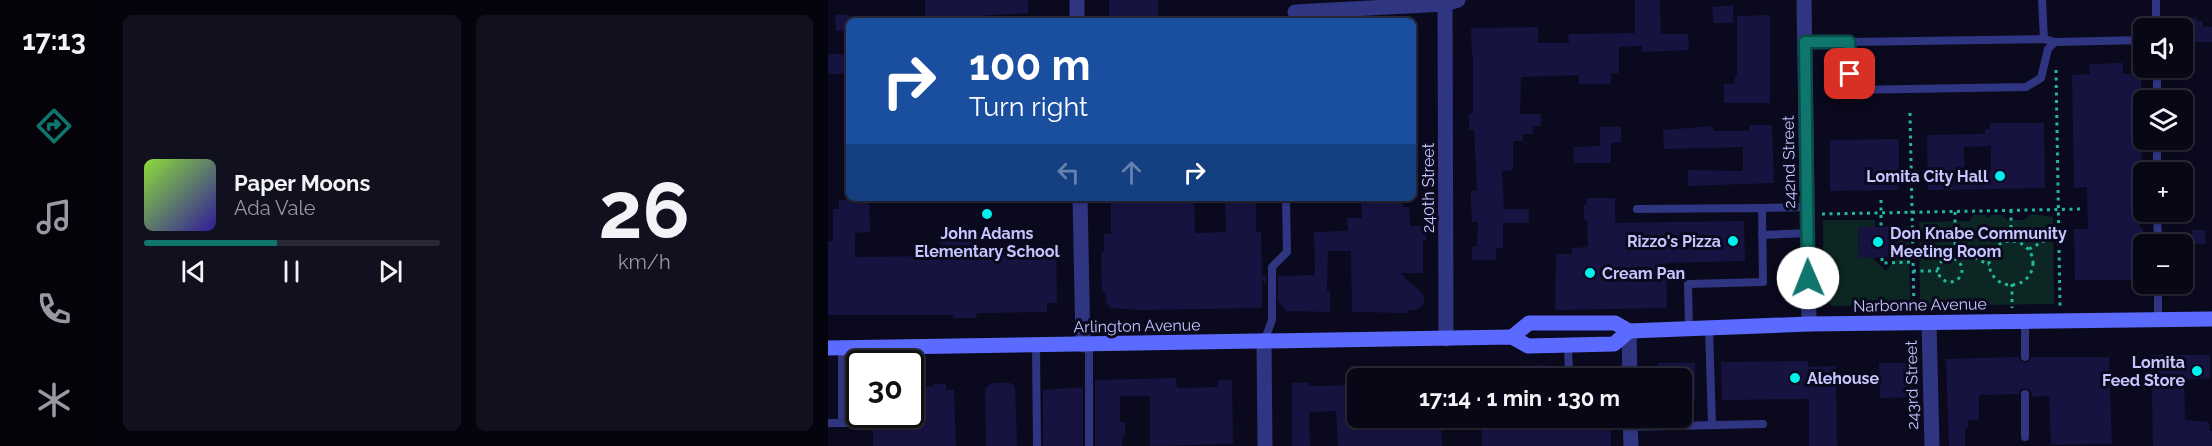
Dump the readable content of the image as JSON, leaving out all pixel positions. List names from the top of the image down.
{
  "streets": {
    "main road": ["Narbonne Avenue", "Arlington Avenue"],
    "street": ["242nd Street", "240th Street", "243rd Street"]
  },
  "crossings": [
    ["242nd Street", "Narbonne Avenue"],
    ["240th Street", "Narbonne Avenue"],
    ["240th Street", "Arlington Avenue"],
    ["Narbonne Avenue", "Arlington Avenue"],
    ["Narbonne Avenue", "243rd Street"]
  ],
  "places": [
    "Lomita City Hall",
    "John Adams Elementary School",
    "Rizzo's Pizza",
    "Don Knabe Community Meeting Room",
    "Cream Pan",
    "Lomita Feed Store",
    "Alehouse"
  ],
  "page": {
    "tabs": "17:13",
    "tile": ["26", "km/h"],
    "map_buttons": ["+", "−"],
    "turn": ["100 m", "Turn right"],
    "song": ["Paper Moons", "Ada Vale"],
    "limit": "30",
    "trip": "17:14 · 1 min · 130 m"
  }
}
